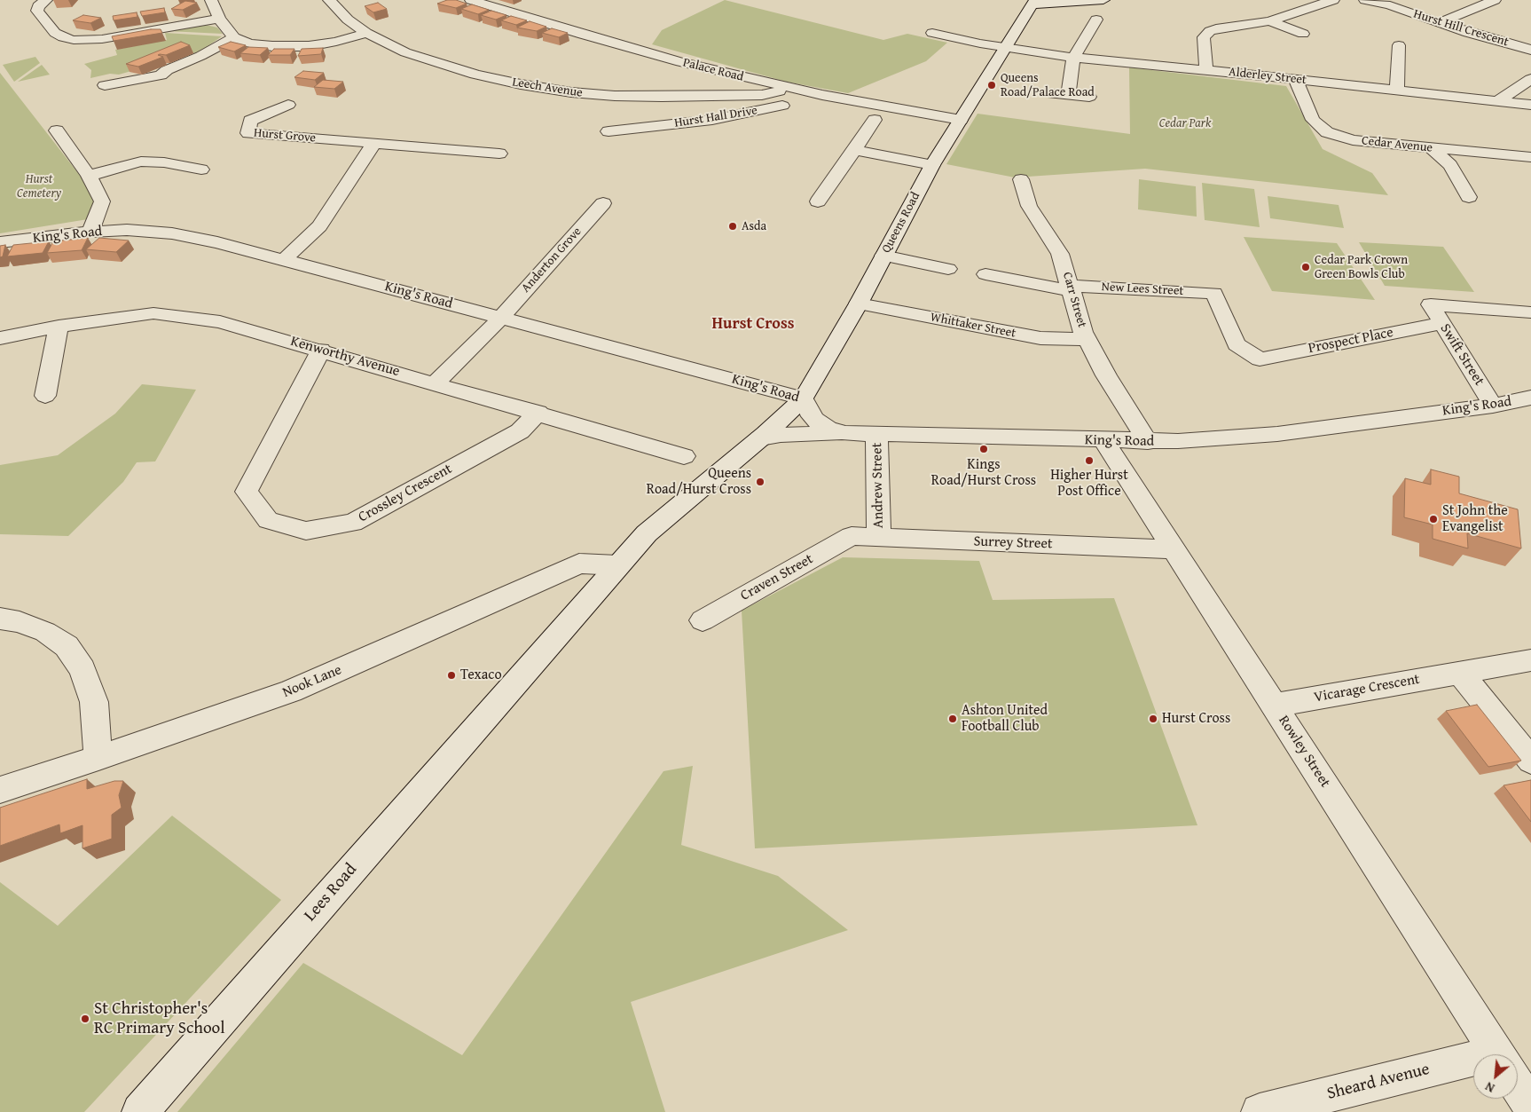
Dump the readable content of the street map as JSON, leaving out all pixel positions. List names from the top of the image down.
{
  "streets": {
    "street": [
      "Hurst Hill Crescent",
      "Palace Road",
      "Alderley Street",
      "Leech Avenue",
      "Hurst Hall Drive",
      "Hurst Grove",
      "Cedar Avenue",
      "Queens Road",
      "King's Road",
      "Anderton Grove",
      "New Lees Street",
      "Carr Street",
      "Whittaker Street",
      "Prospect Place",
      "Swift Street",
      "Kenworthy Avenue",
      "Andrew Street",
      "Crossley Crescent",
      "Surrey Street",
      "Craven Street",
      "Nook Lane",
      "Vicarage Crescent",
      "Rowley Street",
      "Lees Road",
      "Sheard Avenue"
    ]
  },
  "crossings": [
    ["Palace Road", "Leech Avenue"],
    ["Palace Road", "Hurst Hall Drive"],
    ["Palace Road", "Queens Road"],
    ["Alderley Street", "Cedar Avenue"],
    ["Alderley Street", "Queens Road"],
    ["Queens Road", "King's Road"],
    ["Queens Road", "Whittaker Street"],
    ["Queens Road", "Nook Lane"],
    ["Queens Road", "Lees Road"],
    ["King's Road", "Anderton Grove"],
    ["King's Road", "Carr Street"],
    ["King's Road", "Swift Street"],
    ["King's Road", "Andrew Street"],
    ["King's Road", "Rowley Street"],
    ["Anderton Grove", "Kenworthy Avenue"],
    ["New Lees Street", "Carr Street"],
    ["New Lees Street", "Prospect Place"],
    ["Carr Street", "Whittaker Street"],
    ["Prospect Place", "Swift Street"],
    ["Kenworthy Avenue", "Crossley Crescent"],
    ["Andrew Street", "Surrey Street"],
    ["Surrey Street", "Craven Street"],
    ["Surrey Street", "Rowley Street"],
    ["Nook Lane", "Lees Road"],
    ["Vicarage Crescent", "Rowley Street"]
  ],
  "districts": ["Hurst Cross"],
  "parks": ["Cedar Park", "Hurst Cemetery"],
  "places": [
    "Queens Road/Palace Road",
    "Asda",
    "Cedar Park Crown Green Bowls Club",
    "Kings Road/Hurst Cross",
    "Higher Hurst Post Office",
    "Queens Road/Hurst Cross",
    "St John the Evangelist",
    "Texaco",
    "Ashton United Football Club",
    "Hurst Cross",
    "St Christopher's RC Primary School"
  ],
  "north": "bottom left"
}
